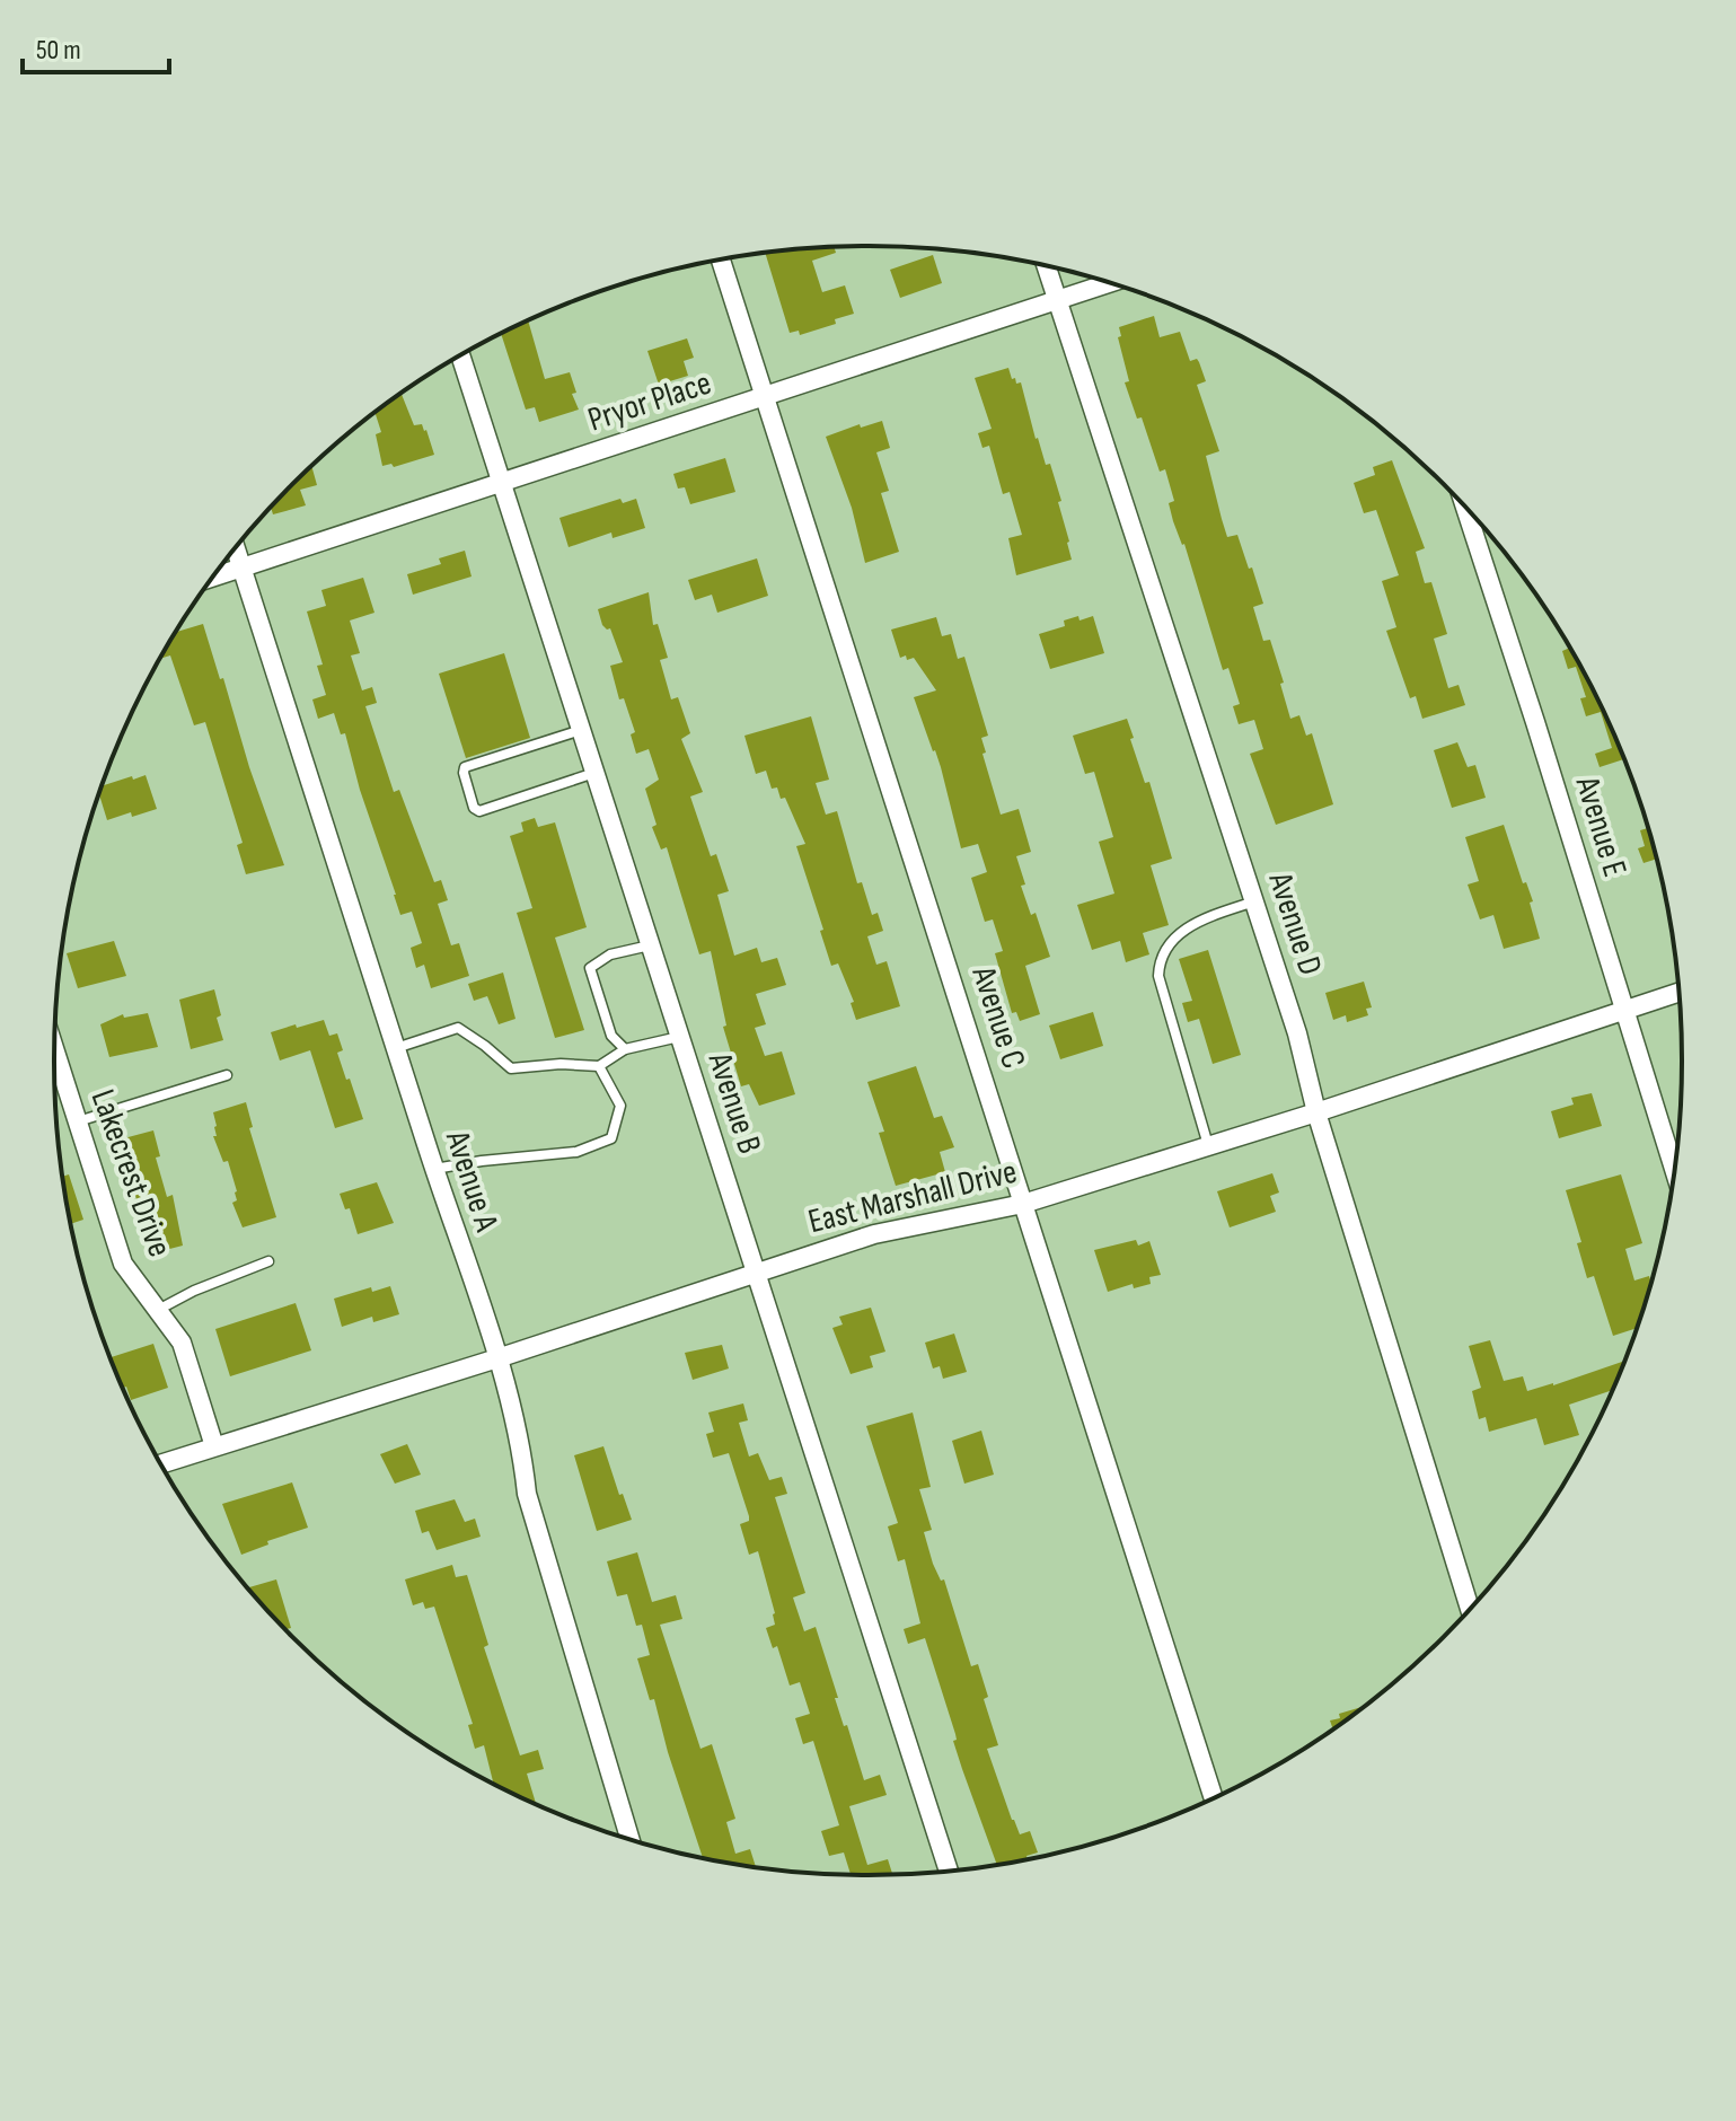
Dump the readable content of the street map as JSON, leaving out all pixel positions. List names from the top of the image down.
{
  "streets": {
    "street": [
      "Pryor Place",
      "Avenue E",
      "Avenue D",
      "Avenue C",
      "Avenue B",
      "Lakecrest Drive",
      "Avenue A",
      "East Marshall Drive"
    ]
  },
  "crossings": [
    ["Pryor Place", "Avenue D"],
    ["Pryor Place", "Avenue C"],
    ["Pryor Place", "Avenue B"],
    ["Pryor Place", "Avenue A"],
    ["Avenue E", "East Marshall Drive"],
    ["Avenue D", "East Marshall Drive"],
    ["Avenue C", "East Marshall Drive"],
    ["Avenue B", "East Marshall Drive"],
    ["Lakecrest Drive", "East Marshall Drive"],
    ["Avenue A", "East Marshall Drive"]
  ],
  "scale_bar": "50 m"
}
